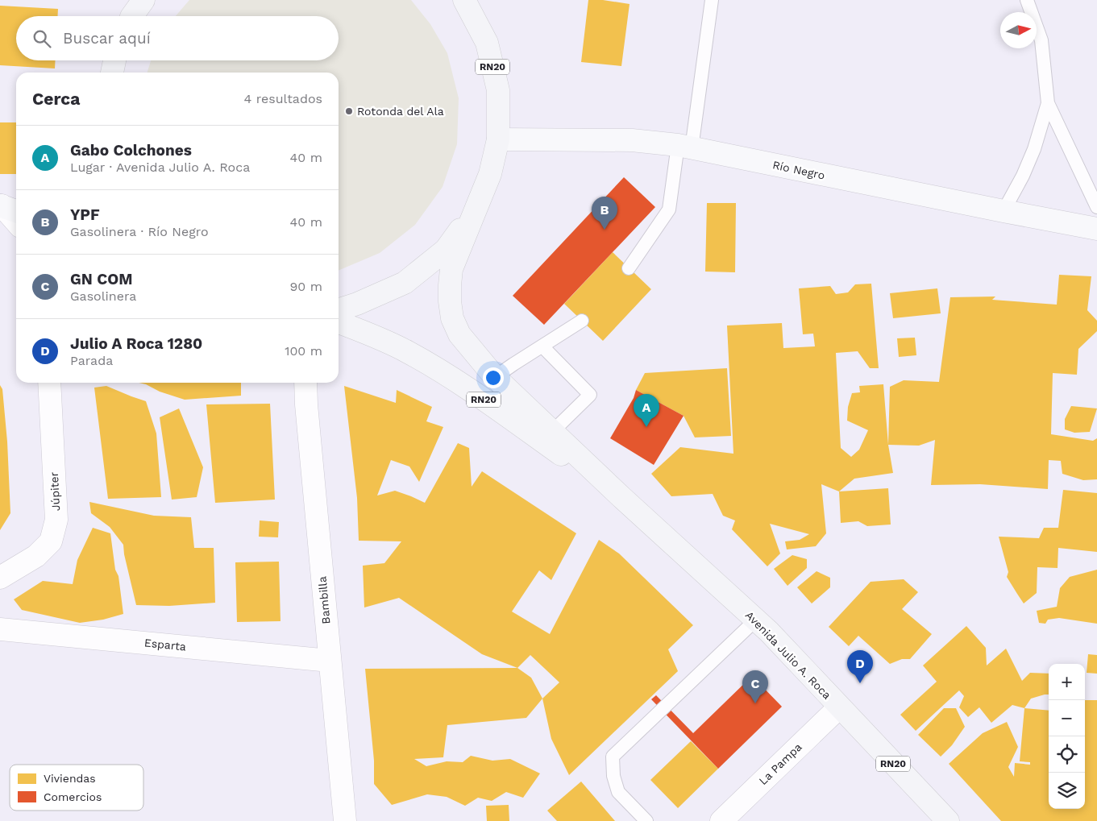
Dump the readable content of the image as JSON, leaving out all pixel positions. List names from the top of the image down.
{
  "streets": {
    "main road": ["RN20", "Río Negro", "Avenida Julio A. Roca"],
    "street": [
      "Júpiter",
      "Bambilla",
      "Esparta",
      "La Pampa"
    ]
  },
  "crossings": [
    ["Río Negro", "Avenida Julio A. Roca"],
    ["Bambilla", "Esparta"],
    ["Avenida Julio A. Roca", "La Pampa"]
  ],
  "places": ["Rotonda del Ala"],
  "legend": ["Viviendas", "Comercios"],
  "north": "right",
  "page": {
    "search": "Buscar aquí",
    "heading": ["Cerca", "4 resultados"],
    "list": [
      {
        "mark": "A",
        "name": "Gabo Colchones",
        "note": "Lugar · Avenida Julio A. Roca",
        "value": "40 m"
      },
      {
        "mark": "B",
        "name": "YPF",
        "note": "Gasolinera · Río Negro",
        "value": "40 m"
      },
      {
        "mark": "C",
        "name": "GN COM",
        "note": "Gasolinera",
        "value": "90 m"
      },
      {
        "mark": "D",
        "name": "Julio A Roca 1280",
        "note": "Parada",
        "value": "100 m"
      }
    ],
    "pins": [
      "B",
      "A",
      "D",
      "C"
    ],
    "map_buttons": ["+", "−"]
  }
}
